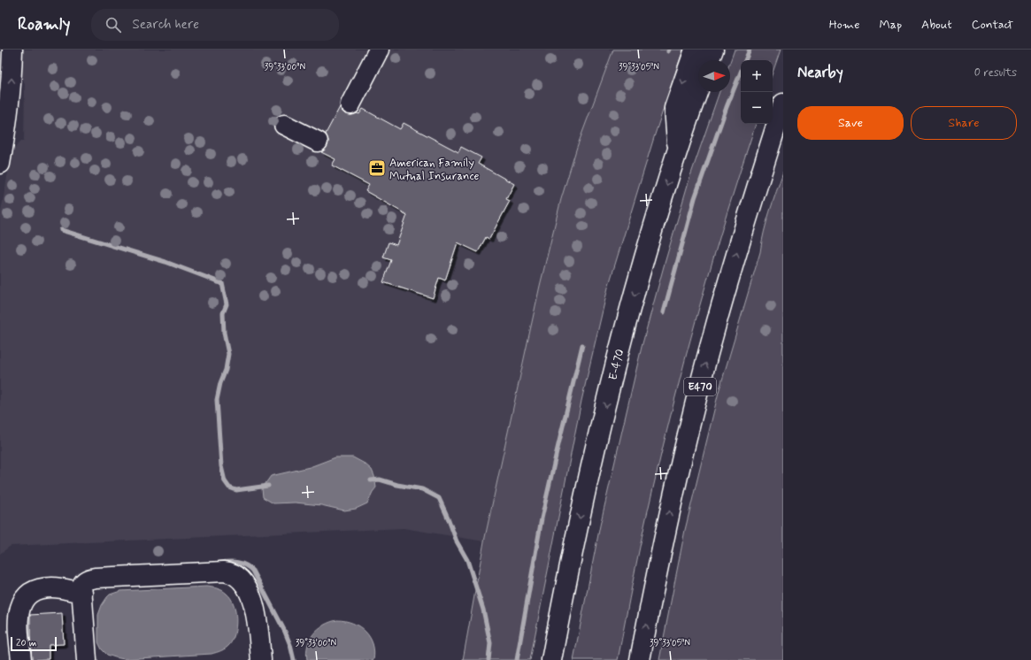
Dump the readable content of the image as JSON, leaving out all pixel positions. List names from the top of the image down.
{
  "streets": {
    "main road": ["E-470", "E470"]
  },
  "places": {
    "office": ["American Family Mutual Insurance"]
  },
  "scale_bar": "20 m",
  "north": "right",
  "page": {
    "header": "Roamly",
    "search": "Search here",
    "nav": [
      "Home",
      "Map",
      "About",
      "Contact"
    ],
    "heading": ["Nearby", "0 results"],
    "map_buttons": ["+", "−"],
    "buttons": ["Save", "Share"],
    "scale": "20 m"
  },
  "coordinates": ["39°33'00\"N", "39°33'05\"N"]
}
